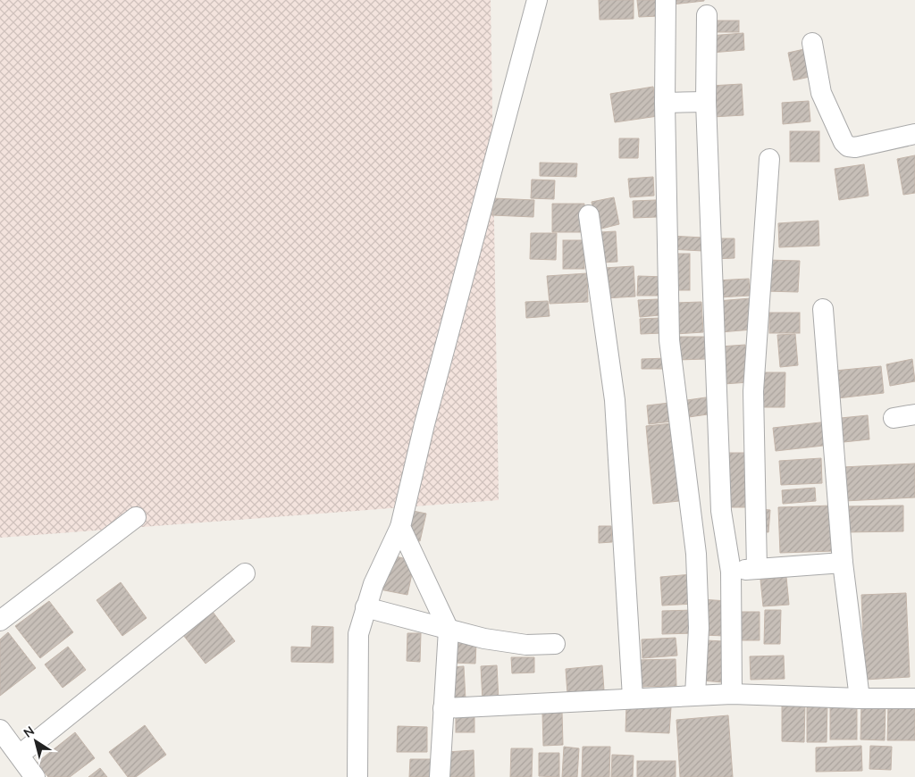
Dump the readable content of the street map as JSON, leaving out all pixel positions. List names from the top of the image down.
{
  "north": "top left"
}
